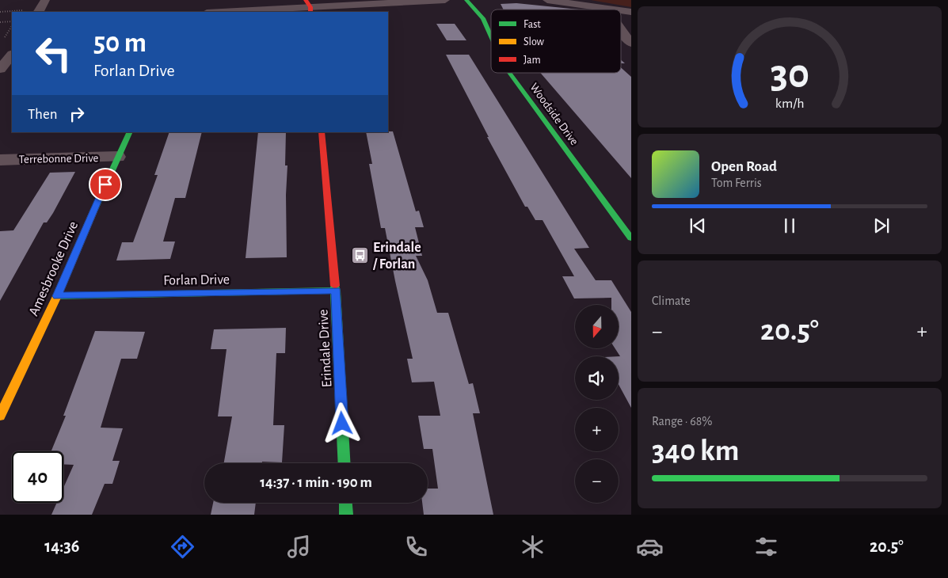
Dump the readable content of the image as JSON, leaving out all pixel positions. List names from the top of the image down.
{
  "streets": {
    "street": [
      "Woodside Drive",
      "Terrebonne Drive",
      "Amesbrooke Drive",
      "Forlan Drive",
      "Erindale Drive"
    ]
  },
  "crossings": [
    ["Terrebonne Drive", "Amesbrooke Drive"],
    ["Amesbrooke Drive", "Forlan Drive"],
    ["Forlan Drive", "Erindale Drive"]
  ],
  "places": {
    "bus stop": ["Erindale / Forlan"]
  },
  "legend": ["Fast", "Slow", "Jam"],
  "north": "bottom",
  "page": {
    "turn": ["50 m", "Forlan Drive"],
    "then": "Then",
    "song": ["Open Road", "Tom Ferris"],
    "tile": [
      "Climate",
      ["Range · 68%", "340 km"]
    ],
    "map_buttons": ["+", "−"],
    "heat": ["−", "20.5°", "+"],
    "limit": "40",
    "trip": "14:37 · 1 min · 190 m",
    "tabs": ["14:36", "20.5°"],
    "gauge": ["30", "km/h"]
  }
}
